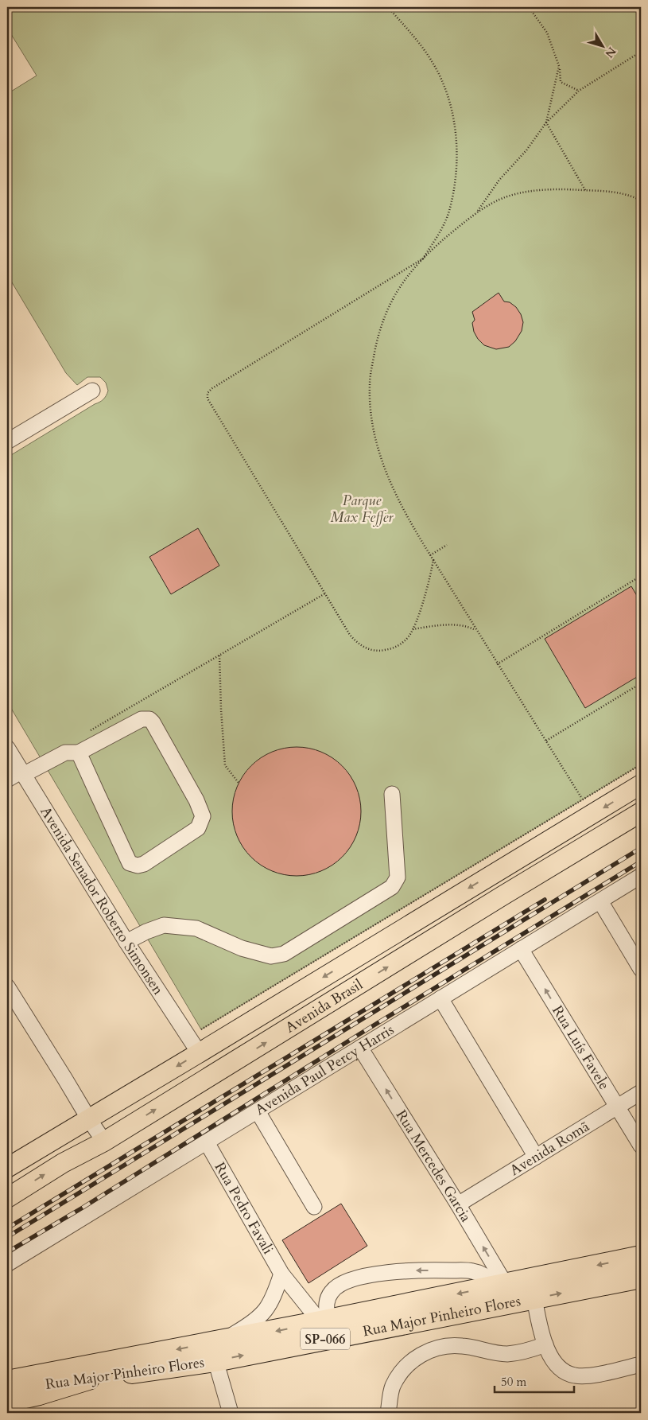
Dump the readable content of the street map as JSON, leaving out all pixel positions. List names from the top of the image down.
{
  "streets": {
    "highway": ["Rua Major Pinheiro Flores", "SP-066"],
    "main road": ["Avenida Brasil"],
    "street": [
      "Avenida Senador Roberto Simonsen",
      "Rua Luís Favele",
      "Avenida Paul Percy Harris",
      "Avenida Romã",
      "Rua Mercedes Garcia",
      "Rua Pedro Favali"
    ]
  },
  "crossings": [
    ["Avenida Senador Roberto Simonsen", "Avenida Brasil"],
    ["Rua Luís Favele", "Avenida Paul Percy Harris"],
    ["Rua Luís Favele", "Avenida Romã"],
    ["Avenida Paul Percy Harris", "Rua Mercedes Garcia"],
    ["Avenida Paul Percy Harris", "Rua Pedro Favali"],
    ["Avenida Romã", "Rua Mercedes Garcia"],
    ["Rua Mercedes Garcia", "Rua Major Pinheiro Flores"],
    ["Rua Pedro Favali", "Rua Major Pinheiro Flores"],
    ["Rua Major Pinheiro Flores", "SP-066"]
  ],
  "parks": ["Parque Max Feffer"],
  "scale_bar": "50 m",
  "north": "bottom right"
}
